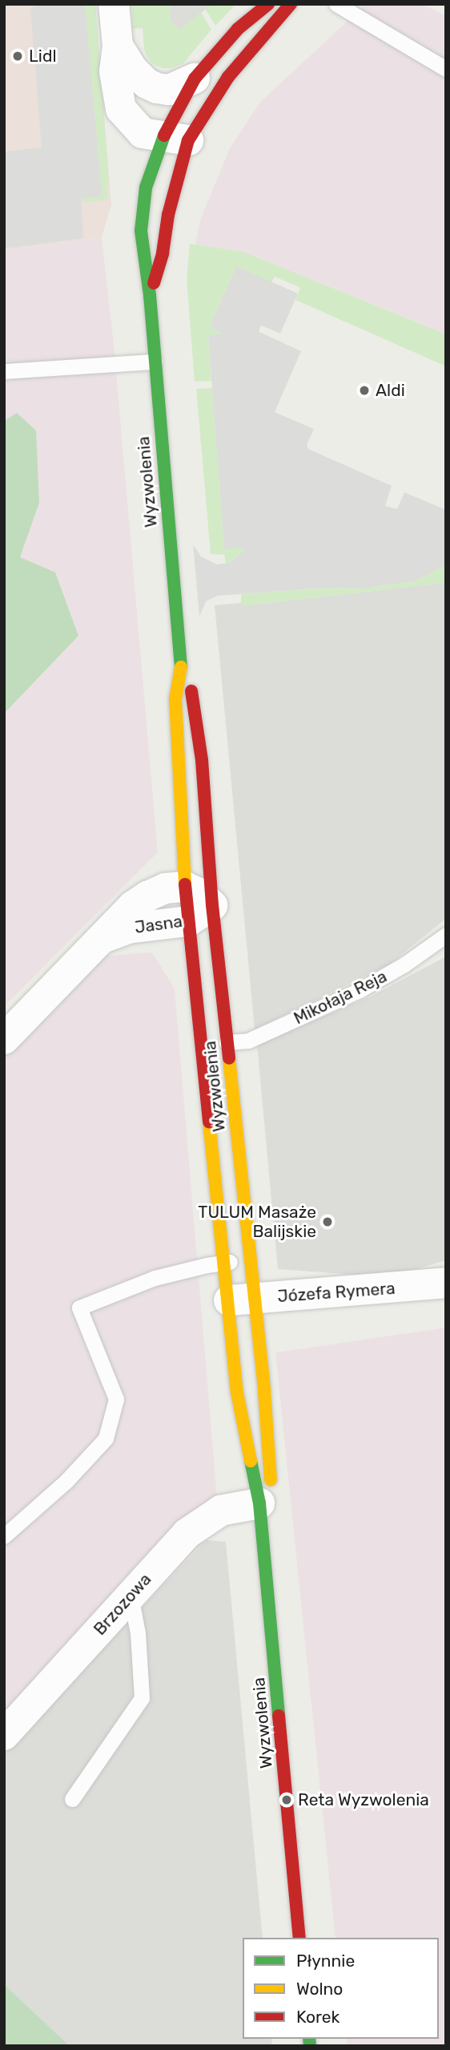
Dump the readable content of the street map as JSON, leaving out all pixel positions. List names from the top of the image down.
{
  "streets": {
    "street": [
      "Wyzwolenia",
      "Jasna",
      "Józefa Rymera",
      "Brzozowa"
    ],
    "lane": ["Mikołaja Reja"]
  },
  "crossings": [
    ["Wyzwolenia", "Jasna"],
    ["Wyzwolenia", "Mikołaja Reja"],
    ["Wyzwolenia", "Józefa Rymera"],
    ["Wyzwolenia", "Brzozowa"]
  ],
  "places": [
    "Lidl",
    "Aldi",
    "TULUM Masaże Balijskie",
    "Reta Wyzwolenia"
  ],
  "legend": ["Płynnie", "Wolno", "Korek"]
}
